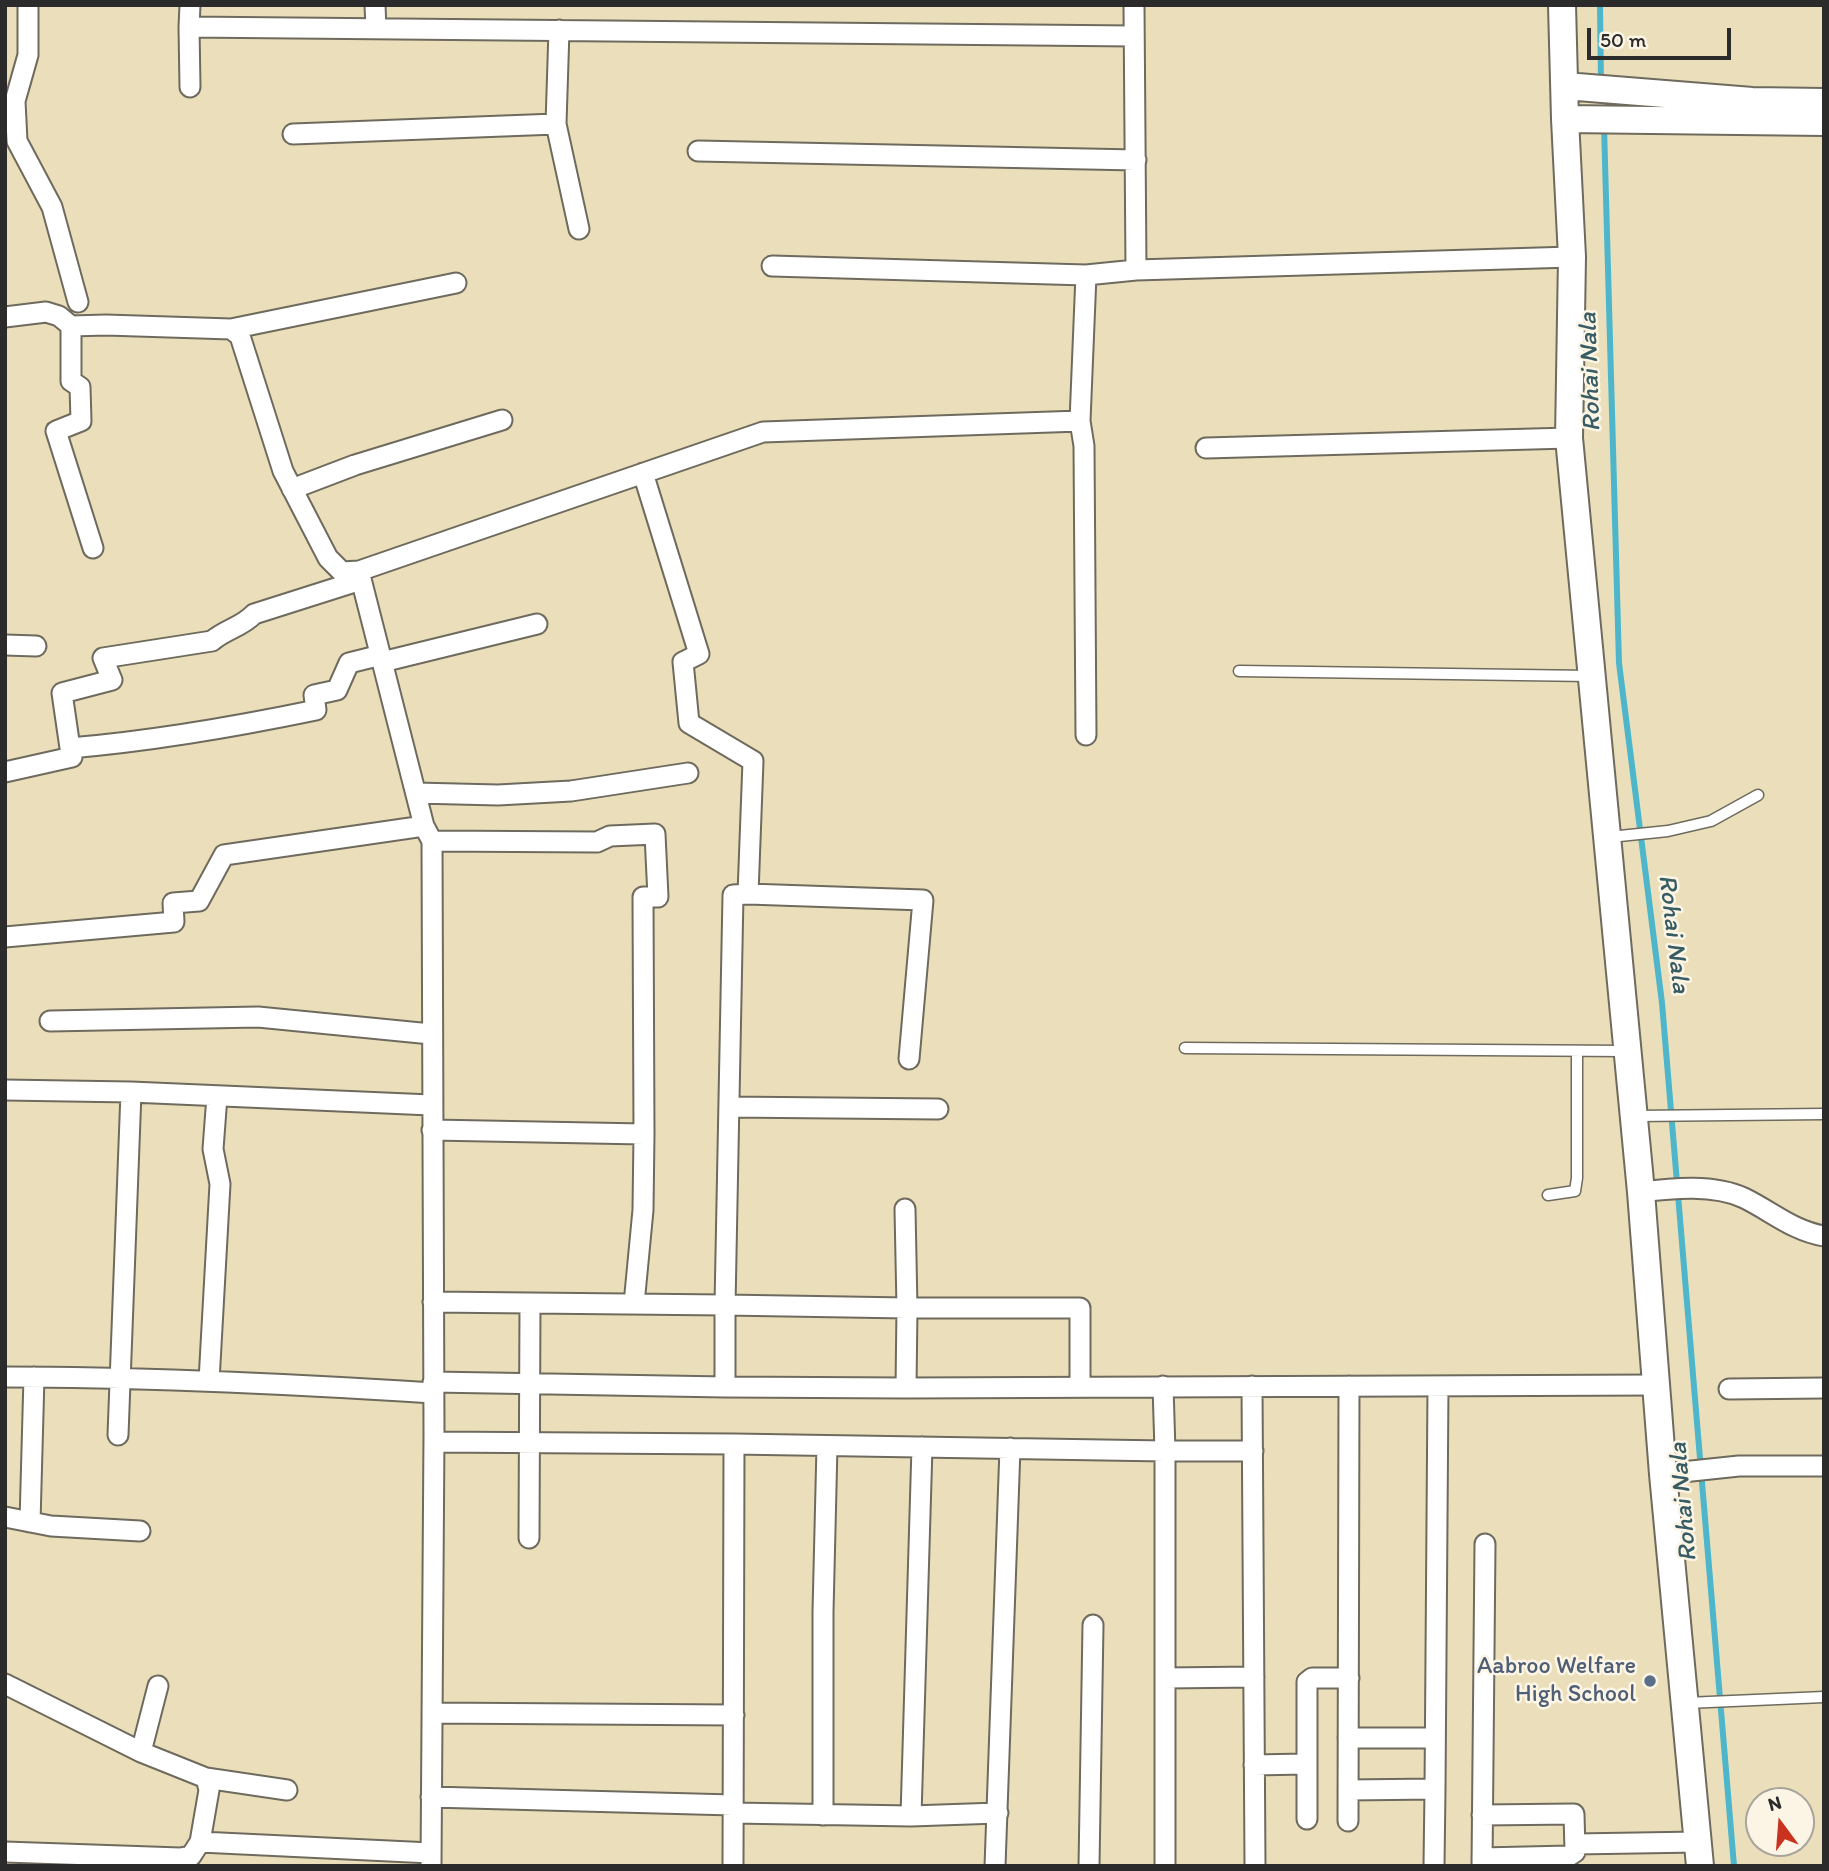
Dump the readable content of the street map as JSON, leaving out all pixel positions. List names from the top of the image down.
{
  "water": ["Rohai Nala"],
  "places": ["Aabroo Welfare High School"],
  "scale_bar": "50 m",
  "north": "top"
}
